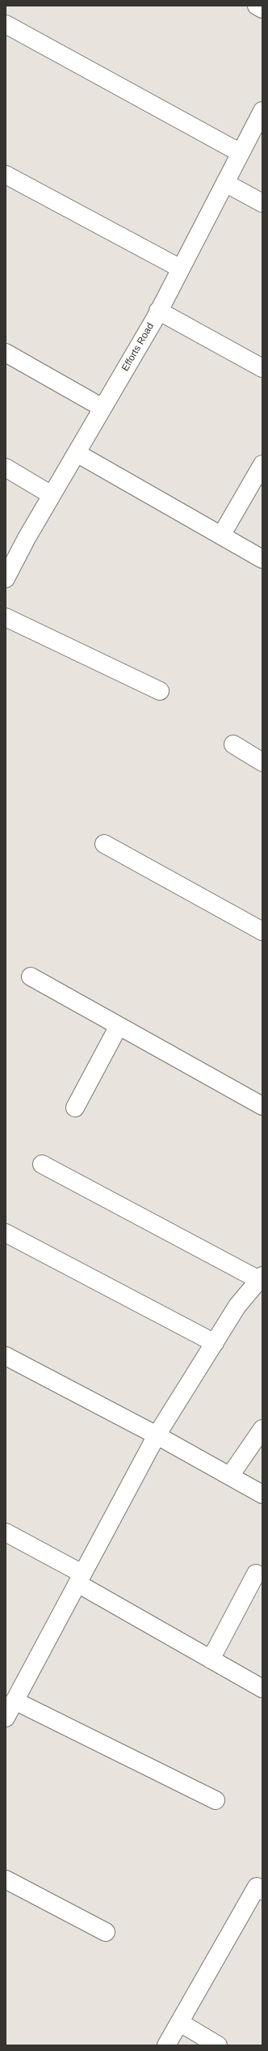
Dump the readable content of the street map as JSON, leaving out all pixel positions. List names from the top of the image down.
{
  "streets": {
    "street": ["Efforts Road"]
  }
}
